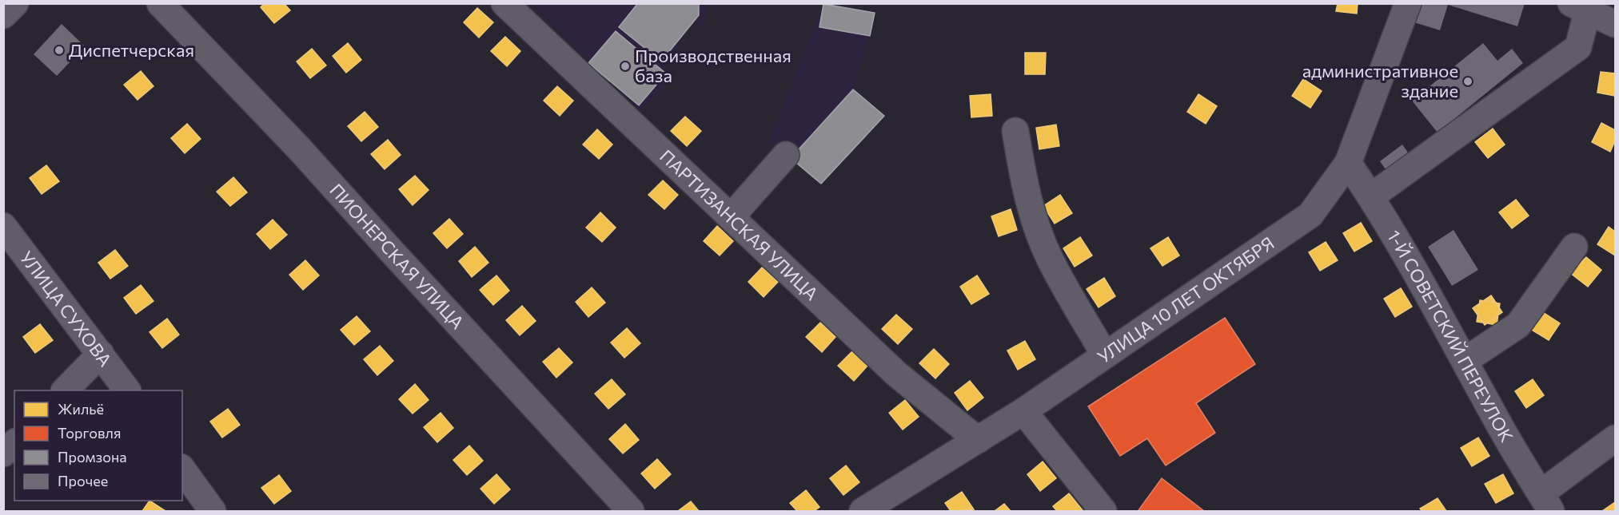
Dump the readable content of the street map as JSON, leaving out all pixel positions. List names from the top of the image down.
{
  "streets": {
    "street": [
      "ПАРТИЗАНСКАЯ УЛИЦА",
      "ПИОНЕРСКАЯ УЛИЦА",
      "УЛИЦА 10 ЛЕТ ОКТЯБРЯ",
      "УЛИЦА СУХОВА",
      "1-Й СОВЕТСКИЙ ПЕРЕУЛОК"
    ]
  },
  "crossings": [
    ["ПАРТИЗАНСКАЯ УЛИЦА", "УЛИЦА 10 ЛЕТ ОКТЯБРЯ"],
    ["УЛИЦА 10 ЛЕТ ОКТЯБРЯ", "1-Й СОВЕТСКИЙ ПЕРЕУЛОК"]
  ],
  "places": ["Диспетчерская", "Производственная база", "административное здание"],
  "legend": [
    "Жильё",
    "Торговля",
    "Промзона",
    "Прочее"
  ]
}
